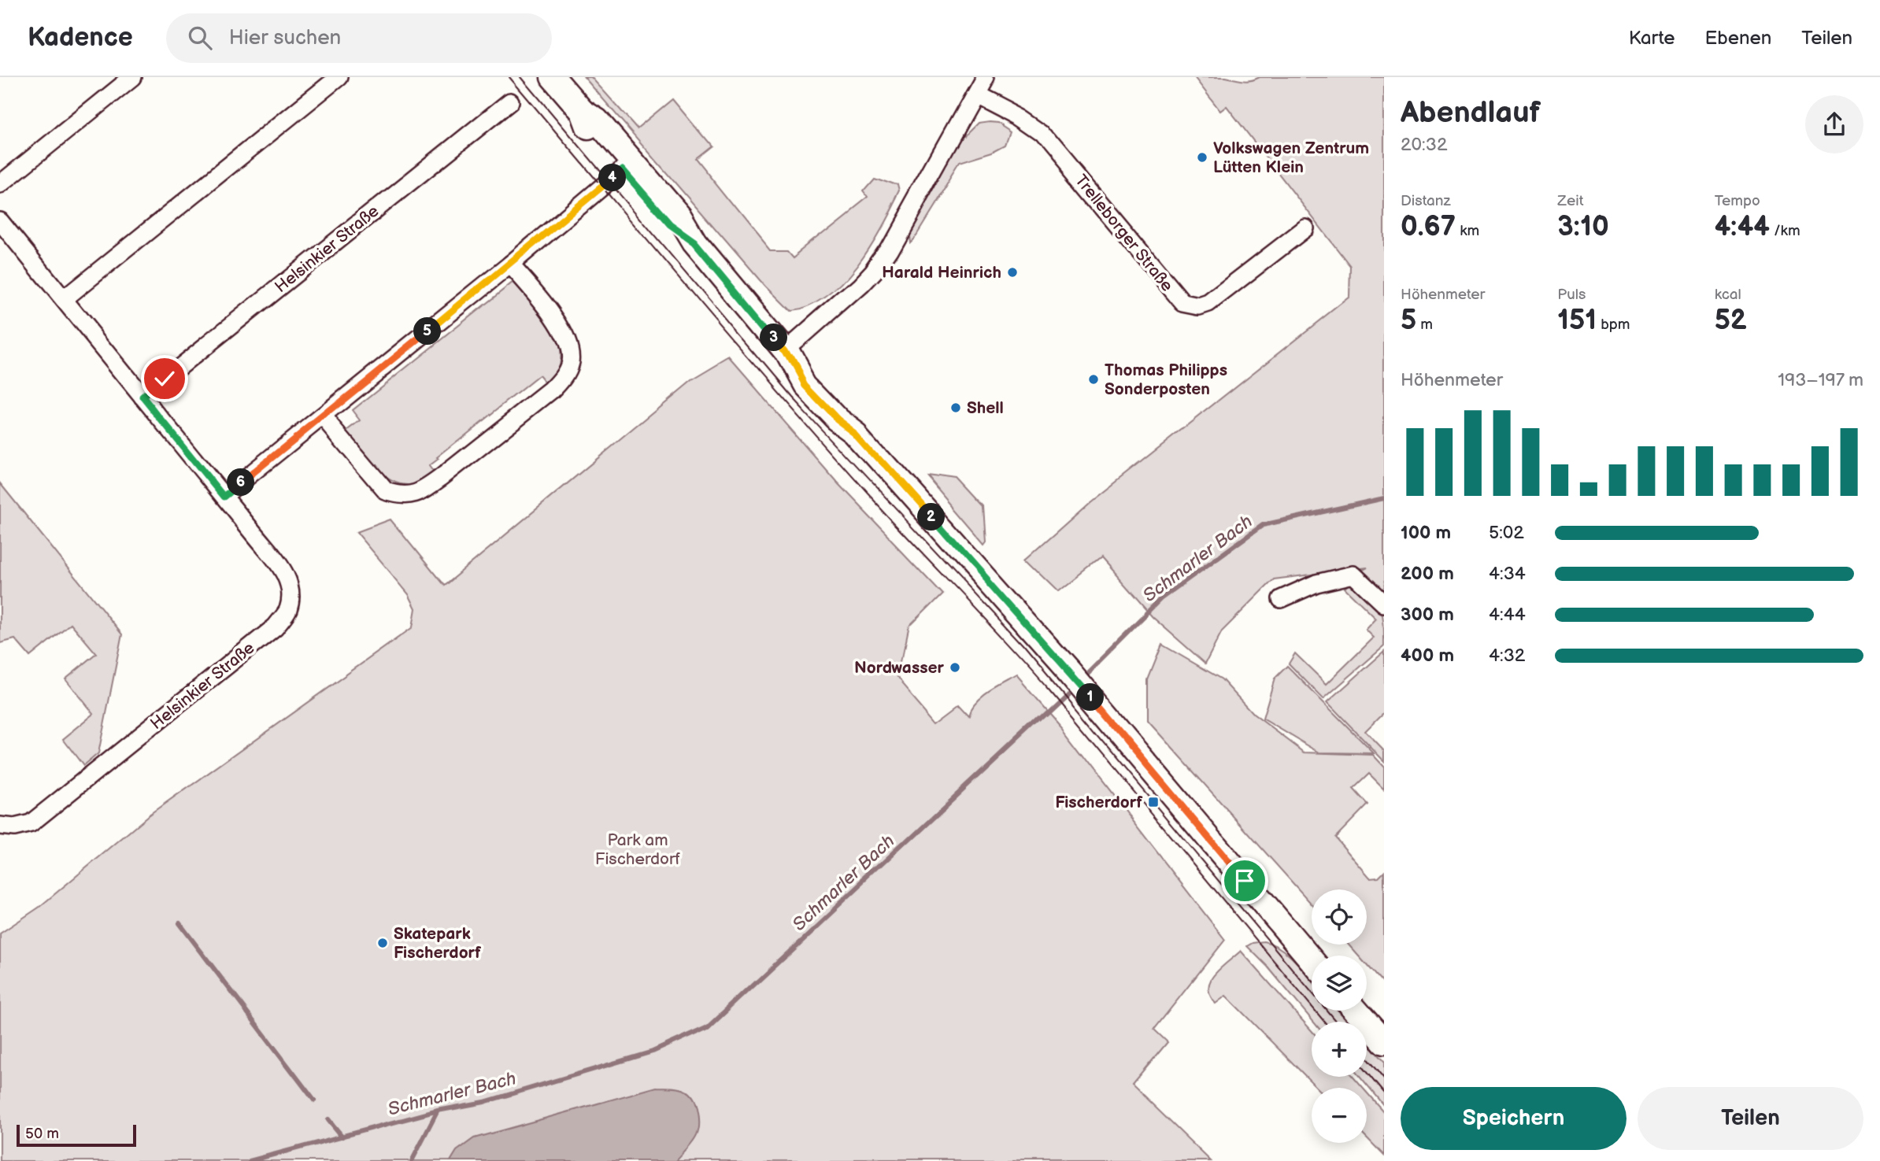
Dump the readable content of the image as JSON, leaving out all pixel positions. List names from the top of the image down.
{
  "streets": {
    "street": ["Trelleborger Straße", "Helsinkier Straße"]
  },
  "water": ["Schmarler Bach"],
  "parks": ["Park am Fischerdorf"],
  "places": {
    "other": [
      "Volkswagen Zentrum Lütten Klein",
      "Harald Heinrich",
      "Thomas Philipps Sonderposten",
      "Shell",
      "Nordwasser",
      "Skatepark Fischerdorf"
    ],
    "transit": ["Fischerdorf"]
  },
  "scale_bar": "50 m",
  "page": {
    "header": "Kadence",
    "search": "Hier suchen",
    "nav": ["Karte", "Ebenen", "Teilen"],
    "heading": ["Abendlauf", "20:32"],
    "pins": [
      "4",
      "5",
      "3",
      "6",
      "2",
      "1"
    ],
    "stats": [
      ["Distanz", "0.67 km"],
      ["Zeit", "3:10"],
      ["Tempo", "4:44 /km"],
      ["Höhenmeter", "5 m"],
      ["Puls", "151 bpm"],
      ["kcal", "52"]
    ],
    "chart": ["Höhenmeter", "193–197 m"],
    "list": [
      {
        "name": "100 m",
        "note": "5:02"
      },
      {
        "name": "200 m",
        "note": "4:34"
      },
      {
        "name": "300 m",
        "note": "4:44"
      },
      {
        "name": "400 m",
        "note": "4:32"
      }
    ],
    "map_buttons": ["+", "−"],
    "buttons": ["Speichern", "Teilen"],
    "scale": "50 m"
  }
}
